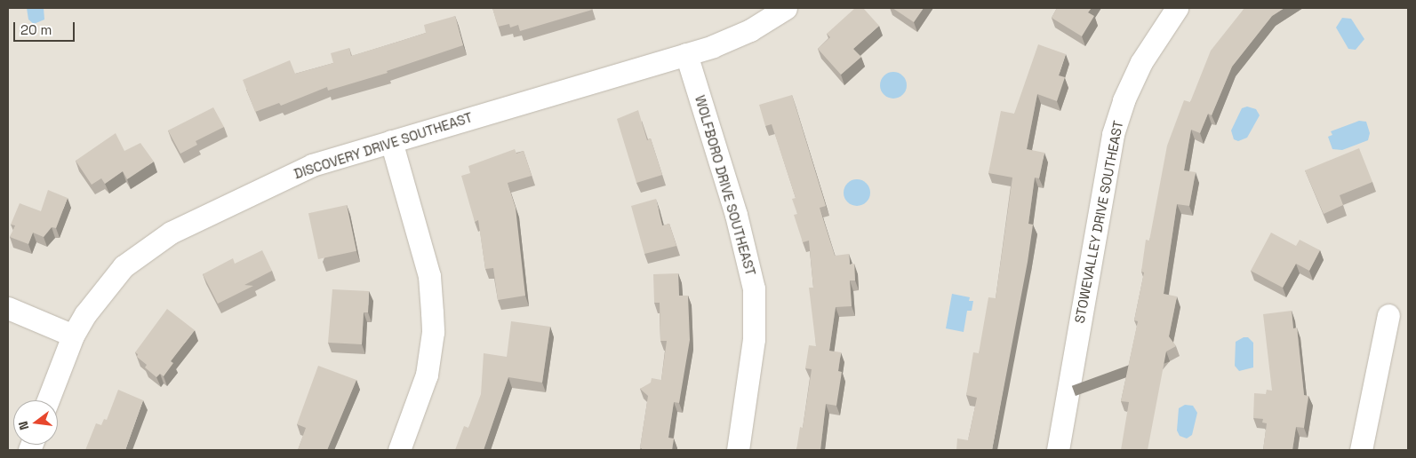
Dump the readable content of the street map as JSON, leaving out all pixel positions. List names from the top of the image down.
{
  "streets": {
    "street": ["DISCOVERY DRIVE SOUTHEAST", "WOLFBORO DRIVE SOUTHEAST", "STOWEVALLEY DRIVE SOUTHEAST"]
  },
  "crossings": [
    ["DISCOVERY DRIVE SOUTHEAST", "WOLFBORO DRIVE SOUTHEAST"]
  ],
  "scale_bar": "20 m",
  "north": "left"
}
